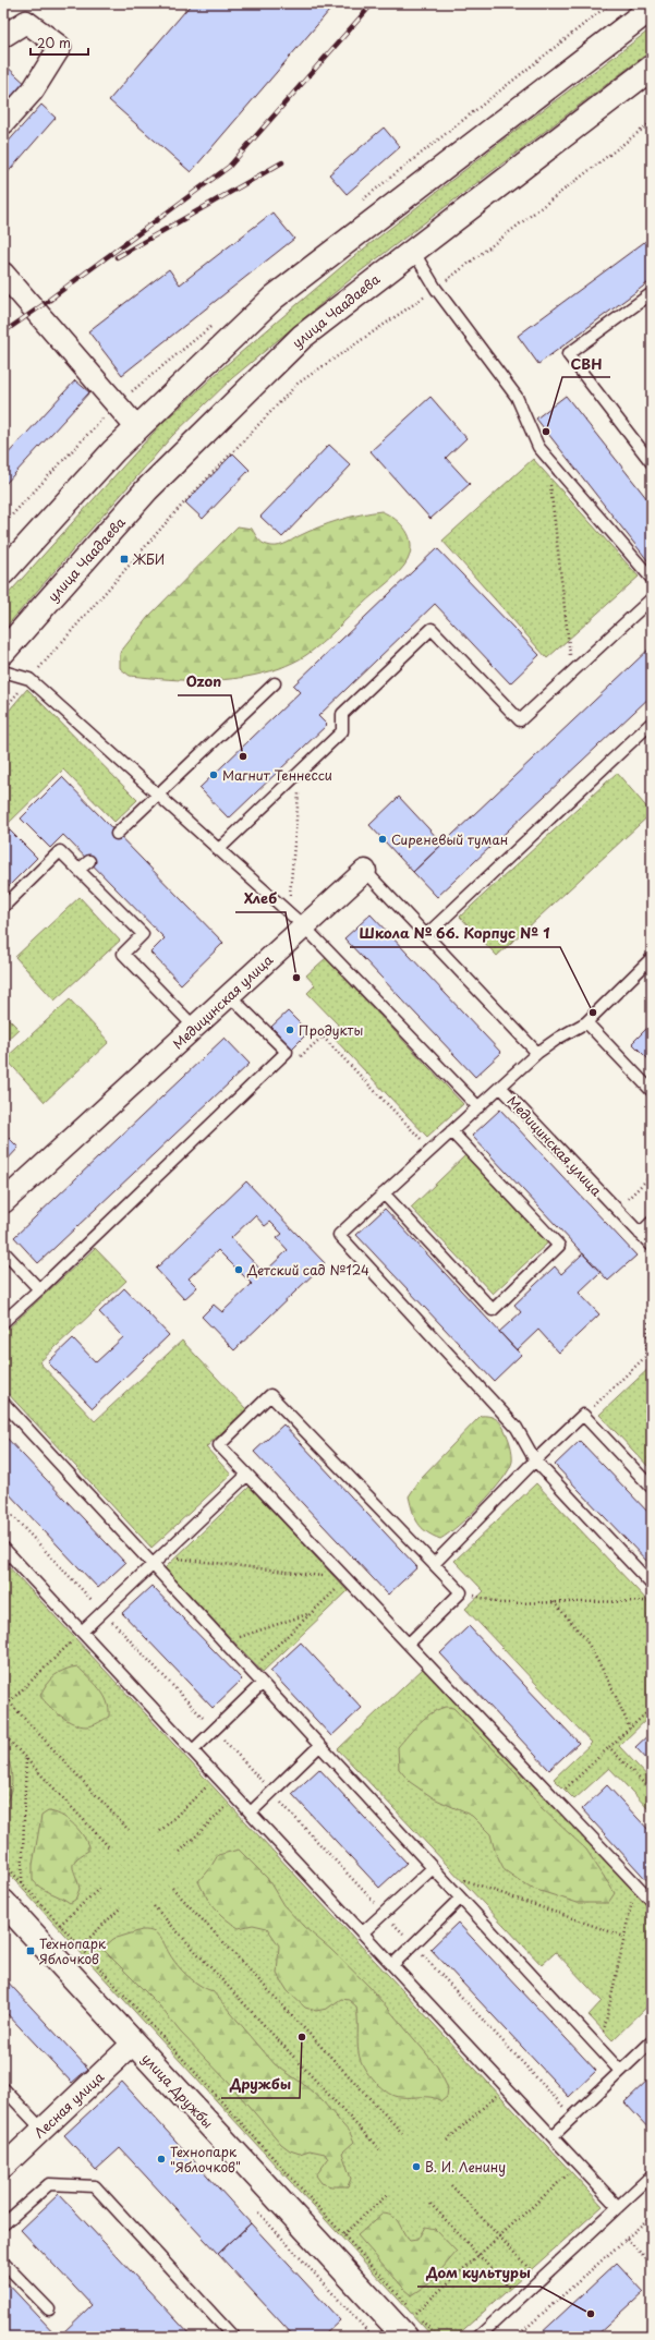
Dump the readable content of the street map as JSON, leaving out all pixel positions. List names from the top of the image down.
{
  "streets": {
    "main road": ["улица Чаадаева", "улица Дружбы"],
    "street": ["Медицинская улица", "Лесная улица"]
  },
  "crossings": [
    ["улица Дружбы", "Лесная улица"]
  ],
  "places": {
    "other": [
      "СВН",
      "Ozon",
      "Магнит Теннесси",
      "Сиреневый туман",
      "Хлеб",
      "Школа № 66. Корпус № 1",
      "Продукты",
      "Детский сад №124",
      "Дружбы",
      "Технопарк \"Яблочков\"",
      "В. И. Ленину",
      "Дом культуры"
    ],
    "transit": ["ЖБИ", "Технопарк Яблочков"]
  },
  "scale_bar": "20 m"
}
